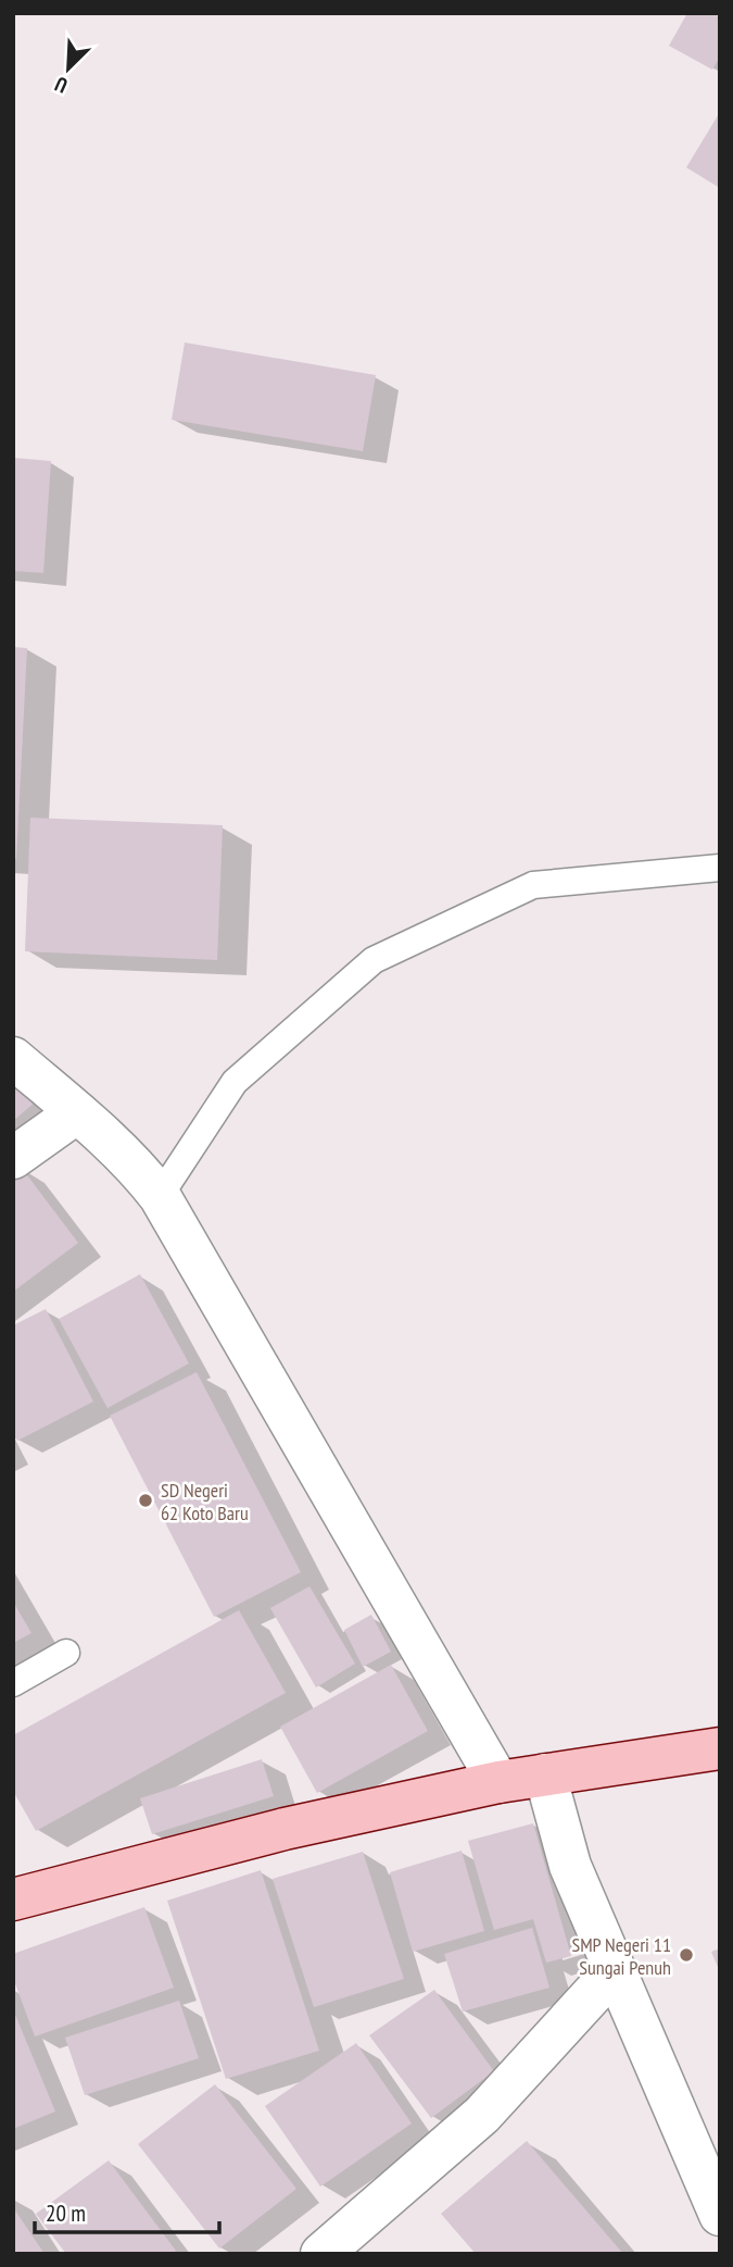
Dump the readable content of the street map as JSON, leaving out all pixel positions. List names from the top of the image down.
{
  "places": ["SD Negeri 62 Koto Baru", "SMP Negeri 11 Sungai Penuh"],
  "scale_bar": "20 m",
  "north": "bottom left"
}
